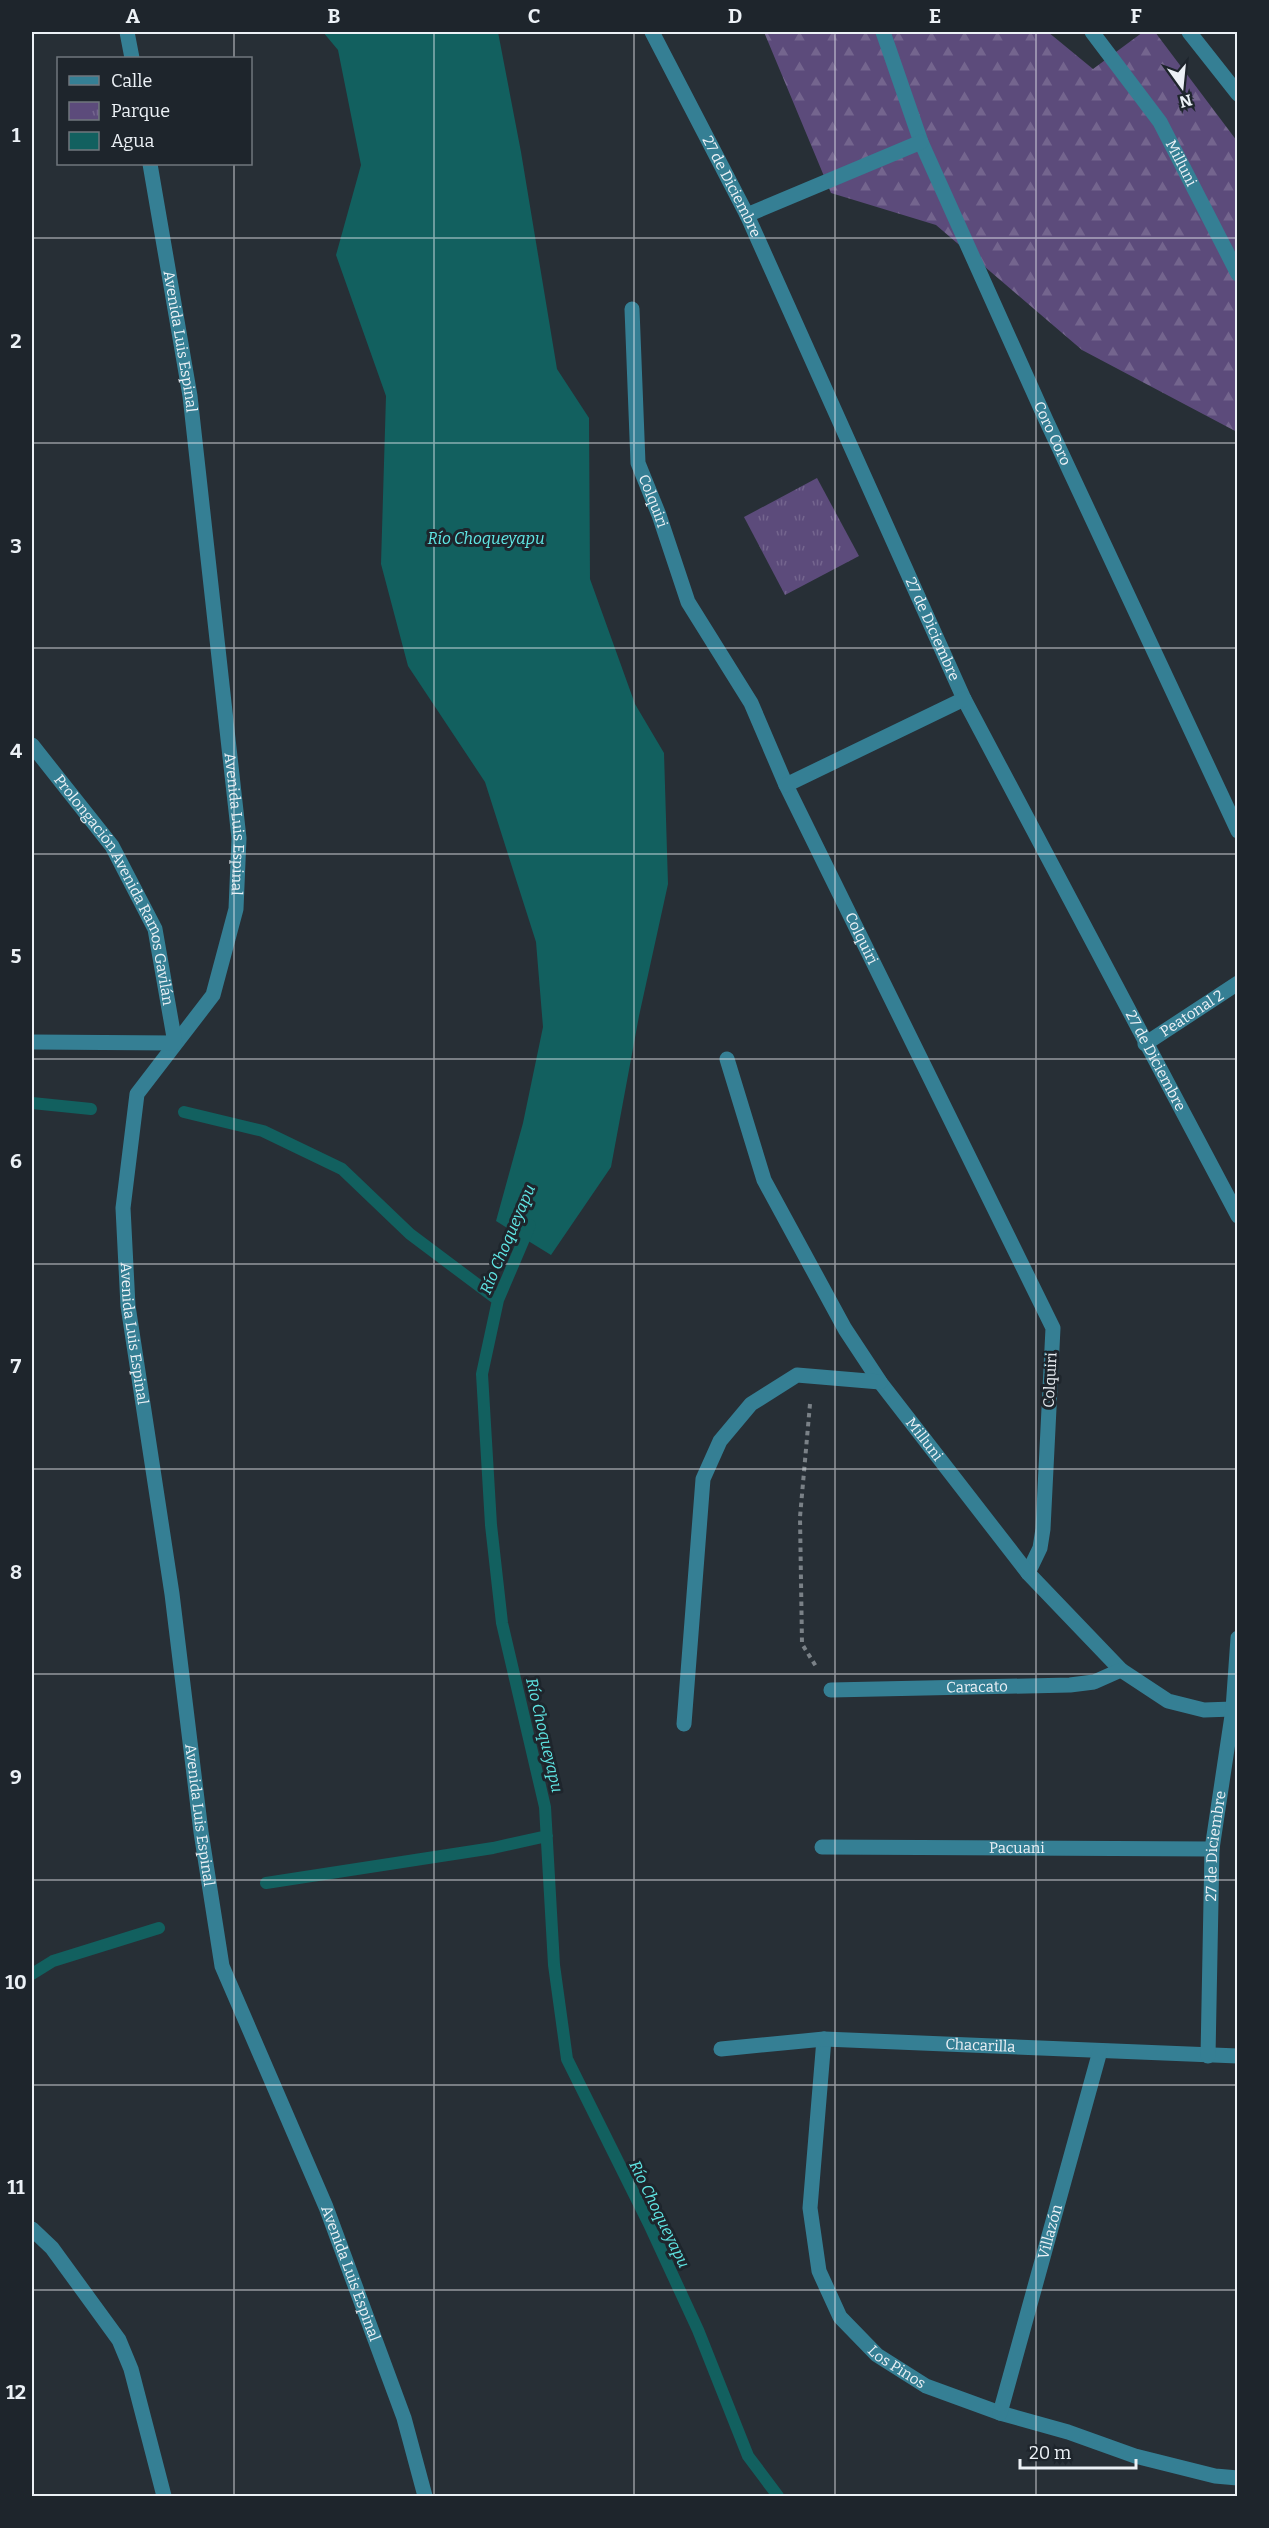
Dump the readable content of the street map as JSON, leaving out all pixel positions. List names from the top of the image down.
{
  "streets": {
    "street": [
      "Milluni",
      "27 de Diciembre",
      "Avenida Luis Espinal",
      "Coro Coro",
      "Colquiri",
      "Prolongación Avenida Ramos Gavilán",
      "Peatonal 2",
      "Caracato",
      "Pacuani",
      "Chacarilla",
      "Villazón",
      "Los Pinos"
    ]
  },
  "crossings": [
    ["Milluni", "27 de Diciembre"],
    ["Milluni", "Colquiri"],
    ["Milluni", "Caracato"],
    ["27 de Diciembre", "Peatonal 2"],
    ["27 de Diciembre", "Pacuani"],
    ["27 de Diciembre", "Chacarilla"],
    ["Avenida Luis Espinal", "Prolongación Avenida Ramos Gavilán"],
    ["Chacarilla", "Villazón"],
    ["Chacarilla", "Los Pinos"],
    ["Villazón", "Los Pinos"]
  ],
  "water": ["Río Choqueyapu"],
  "legend": ["Calle", "Parque", "Agua"],
  "scale_bar": "20 m",
  "north": "bottom",
  "grid": {
    "columns": [
      "A",
      "B",
      "C",
      "D",
      "E",
      "F"
    ],
    "rows": [
      "1",
      "2",
      "3",
      "4",
      "5",
      "6",
      "7",
      "8",
      "9",
      "10",
      "11",
      "12"
    ]
  }
}
